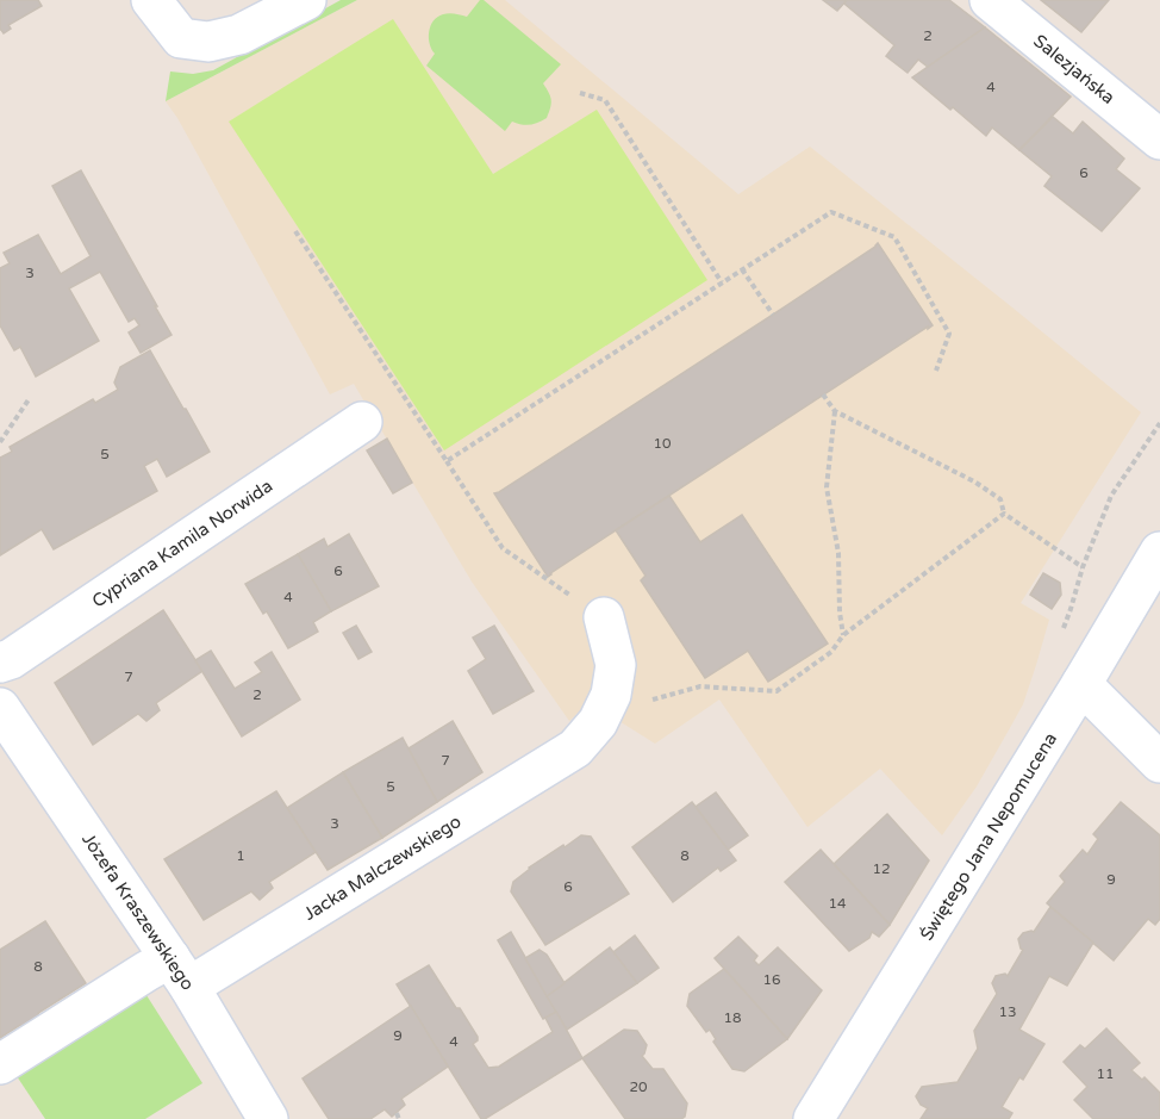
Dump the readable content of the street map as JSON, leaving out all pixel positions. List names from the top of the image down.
{
  "streets": {
    "street": [
      "Salezjańska",
      "Cypriana Kamila Norwida",
      "Świętego Jana Nepomucena",
      "Jacka Malczewskiego",
      "Józefa Kraszewskiego"
    ]
  },
  "crossings": [
    ["Jacka Malczewskiego", "Józefa Kraszewskiego"]
  ],
  "house_numbers": [
    "2",
    "4",
    "6",
    "3",
    "10",
    "5",
    "6",
    "4",
    "7",
    "2",
    "7",
    "5",
    "3",
    "1",
    "8",
    "12",
    "9",
    "6",
    "14",
    "8",
    "16",
    "13",
    "18",
    "9",
    "4",
    "11",
    "20"
  ]
}
